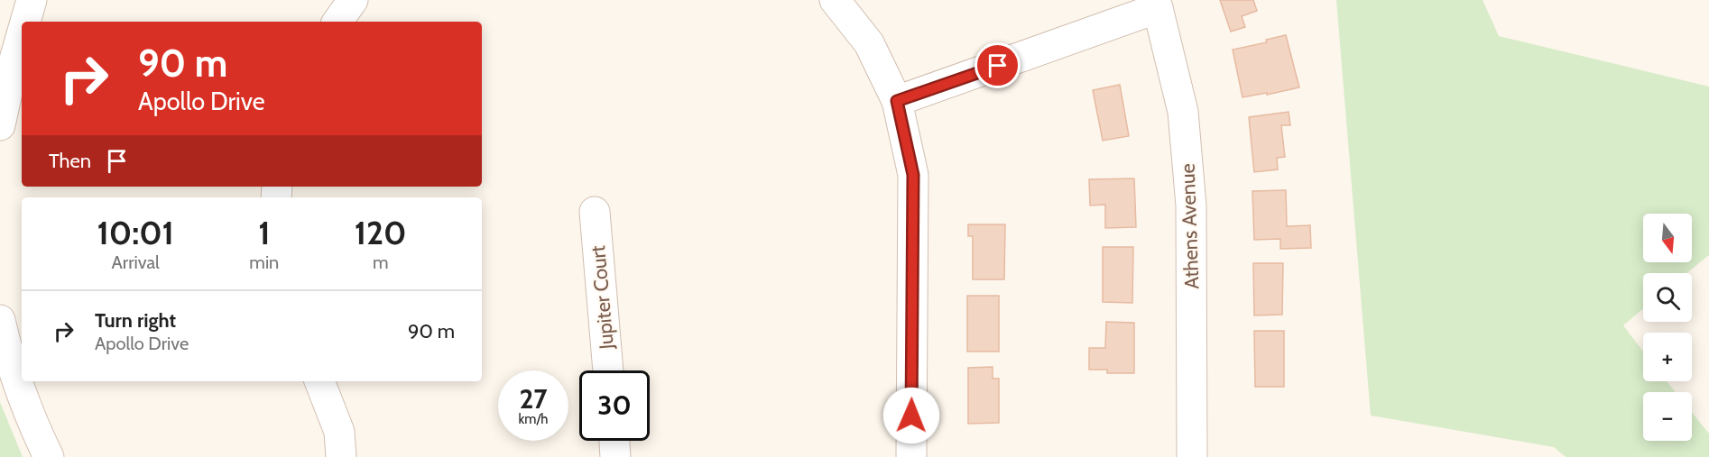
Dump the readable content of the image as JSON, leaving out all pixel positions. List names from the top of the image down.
{
  "streets": {
    "street": ["Athens Avenue", "Jupiter Court"]
  },
  "north": "bottom",
  "page": {
    "turn": ["90 m", "Apollo Drive"],
    "then": "Then",
    "eta": [
      "10:01",
      "Arrival",
      "1",
      "min",
      "120",
      "m"
    ],
    "map_buttons": ["+", "−"],
    "list": [
      {
        "name": "Turn right",
        "note": "Apollo Drive",
        "value": "90 m"
      }
    ],
    "speed": "27 km/h",
    "limit": "30"
  }
}
